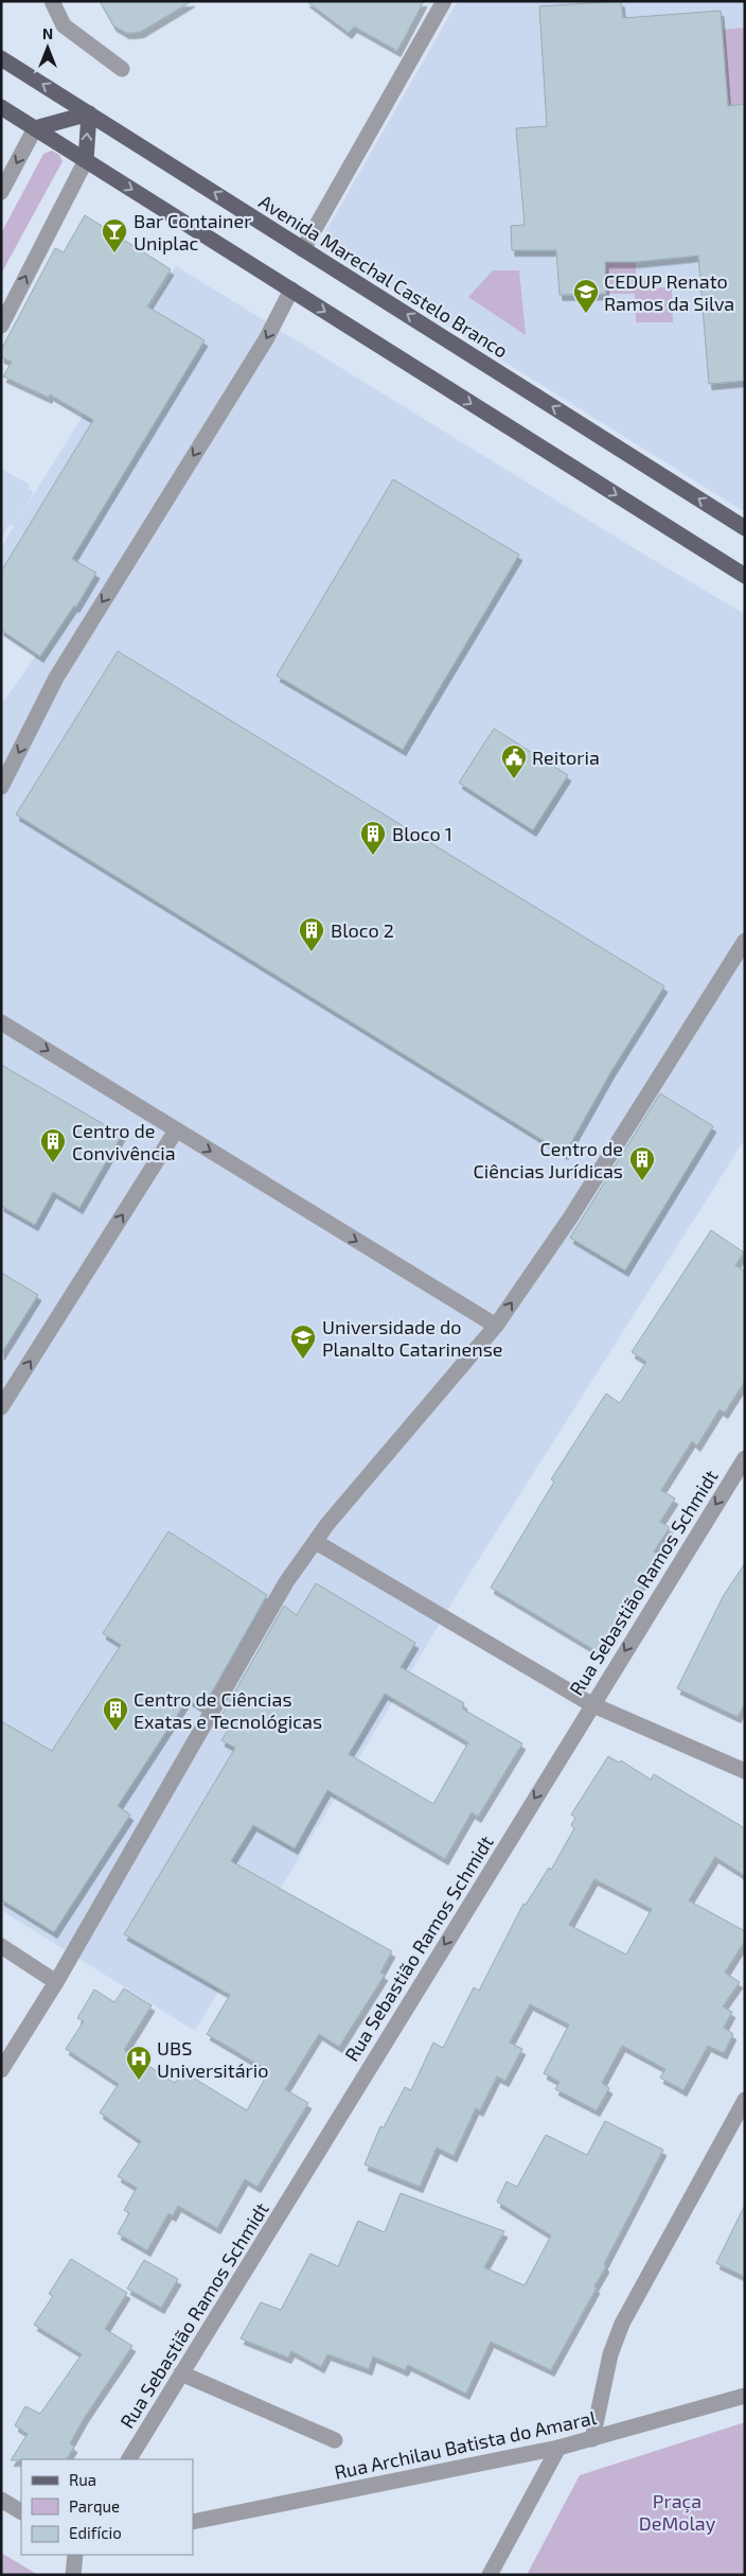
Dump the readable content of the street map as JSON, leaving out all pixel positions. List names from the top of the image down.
{
  "streets": {
    "main road": ["Avenida Marechal Castelo Branco"],
    "street": ["Rua Sebastião Ramos Schmidt", "Rua Archilau Batista do Amaral"]
  },
  "one_way": ["Rua Sebastião Ramos Schmidt"],
  "parks": ["Praça DeMolay"],
  "places": {
    "bar": ["Bar Container Uniplac"],
    "school or university": ["CEDUP Renato Ramos da Silva", "Universidade do Planalto Catarinense"],
    "public building": ["Reitoria"],
    "building": [
      "Bloco 1",
      "Bloco 2",
      "Centro de Convivência",
      "Centro de Ciências Jurídicas",
      "Centro de Ciências Exatas e Tecnológicas"
    ],
    "hospital": ["UBS Universitário"]
  },
  "legend": ["Rua", "Parque", "Edifício"],
  "north": "top"
}
